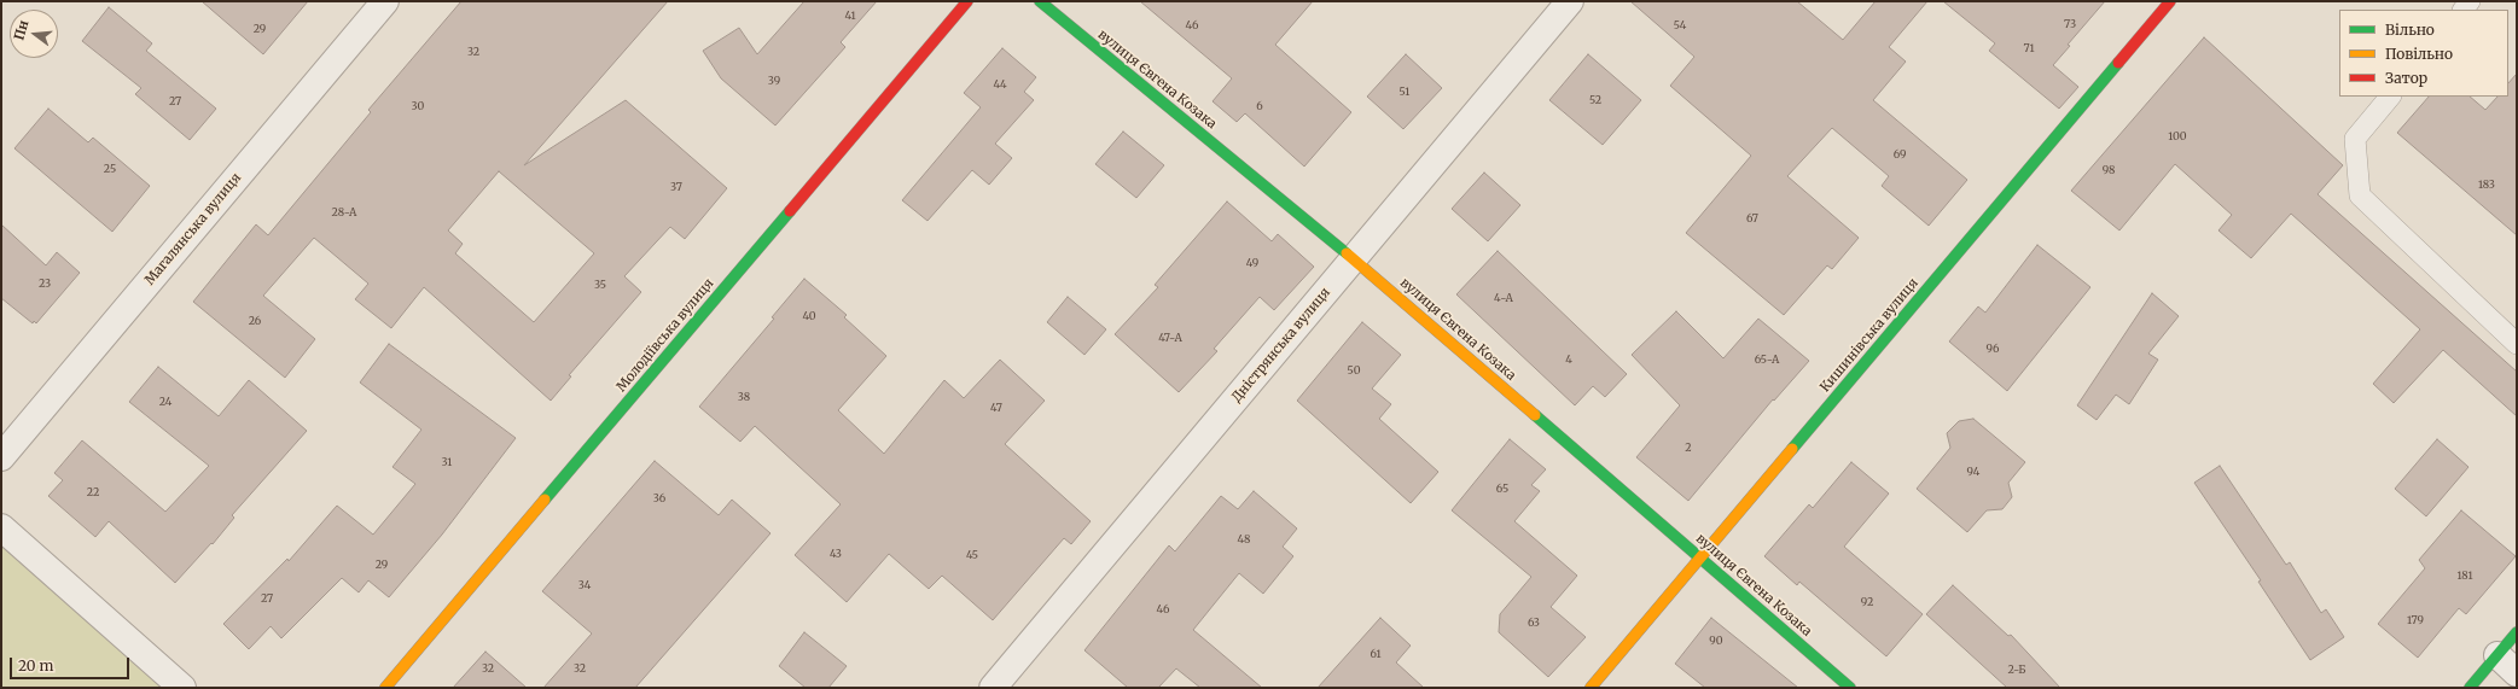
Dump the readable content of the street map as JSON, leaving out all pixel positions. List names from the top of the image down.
{
  "streets": {
    "street": [
      "вулиця Євгена Козака",
      "Магалянська вулиця",
      "Молодіївська вулиця",
      "Кишинівська вулиця",
      "Дністрянська вулиця"
    ]
  },
  "crossings": [
    ["вулиця Євгена Козака", "Кишинівська вулиця"],
    ["вулиця Євгена Козака", "Дністрянська вулиця"]
  ],
  "house_numbers": [
    "41",
    "73",
    "46",
    "54",
    "29",
    "71",
    "32",
    "39",
    "44",
    "51",
    "52",
    "27",
    "30",
    "6",
    "100",
    "69",
    "25",
    "98",
    "183",
    "37",
    "28-А",
    "67",
    "49",
    "23",
    "35",
    "4-А",
    "40",
    "26",
    "47-А",
    "96",
    "4",
    "65-А",
    "50",
    "38",
    "24",
    "47",
    "2",
    "31",
    "94",
    "65",
    "22",
    "36",
    "48",
    "43",
    "45",
    "29",
    "181",
    "34",
    "27",
    "92",
    "46",
    "179",
    "63",
    "90",
    "61",
    "32",
    "32",
    "2-Б"
  ],
  "legend": ["Вільно", "Повільно", "Затор"],
  "scale_bar": "20 m",
  "north": "left"
}
